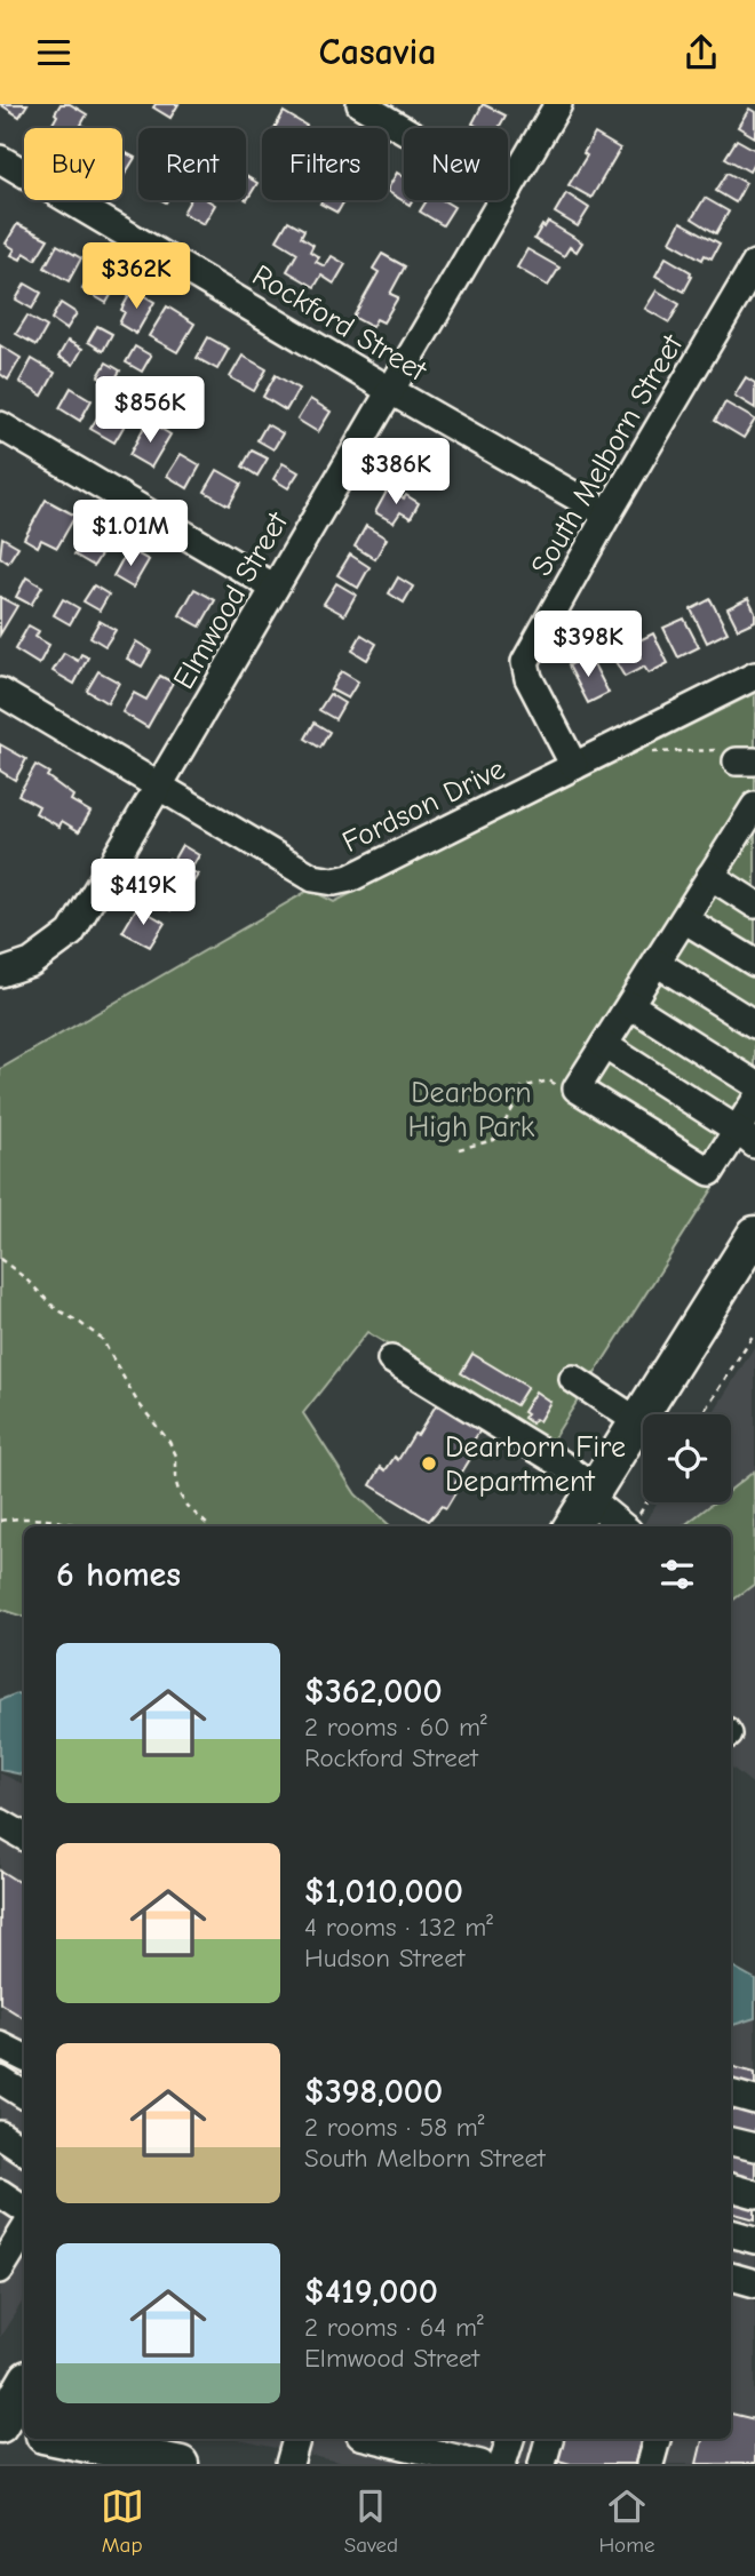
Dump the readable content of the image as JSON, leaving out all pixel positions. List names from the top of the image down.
{
  "streets": {
    "street": [
      "Rockford Street",
      "South Melborn Street",
      "Elmwood Street",
      "Fordson Drive"
    ]
  },
  "crossings": [
    ["Rockford Street", "South Melborn Street"],
    ["Rockford Street", "Elmwood Street"],
    ["South Melborn Street", "Fordson Drive"],
    ["Elmwood Street", "Fordson Drive"]
  ],
  "parks": ["Dearborn High Park"],
  "places": ["Dearborn Fire Department"],
  "page": {
    "header": "Casavia",
    "chip": [
      "Buy",
      "Rent",
      "Filters",
      "New"
    ],
    "price": [
      "$362K",
      "$856K",
      "$386K",
      "$1.01M",
      "$398K",
      "$419K"
    ],
    "heading": "6 homes",
    "list": [
      {
        "name": "$362,000",
        "note": "2 rooms · 60 m² · Rockford Street"
      },
      {
        "name": "$1,010,000",
        "note": "4 rooms · 132 m² · Hudson Street"
      },
      {
        "name": "$398,000",
        "note": "2 rooms · 58 m² · South Melborn Street"
      },
      {
        "name": "$419,000",
        "note": "2 rooms · 64 m² · Elmwood Street"
      }
    ],
    "tabs": ["Map", "Saved", "Home"]
  }
}
